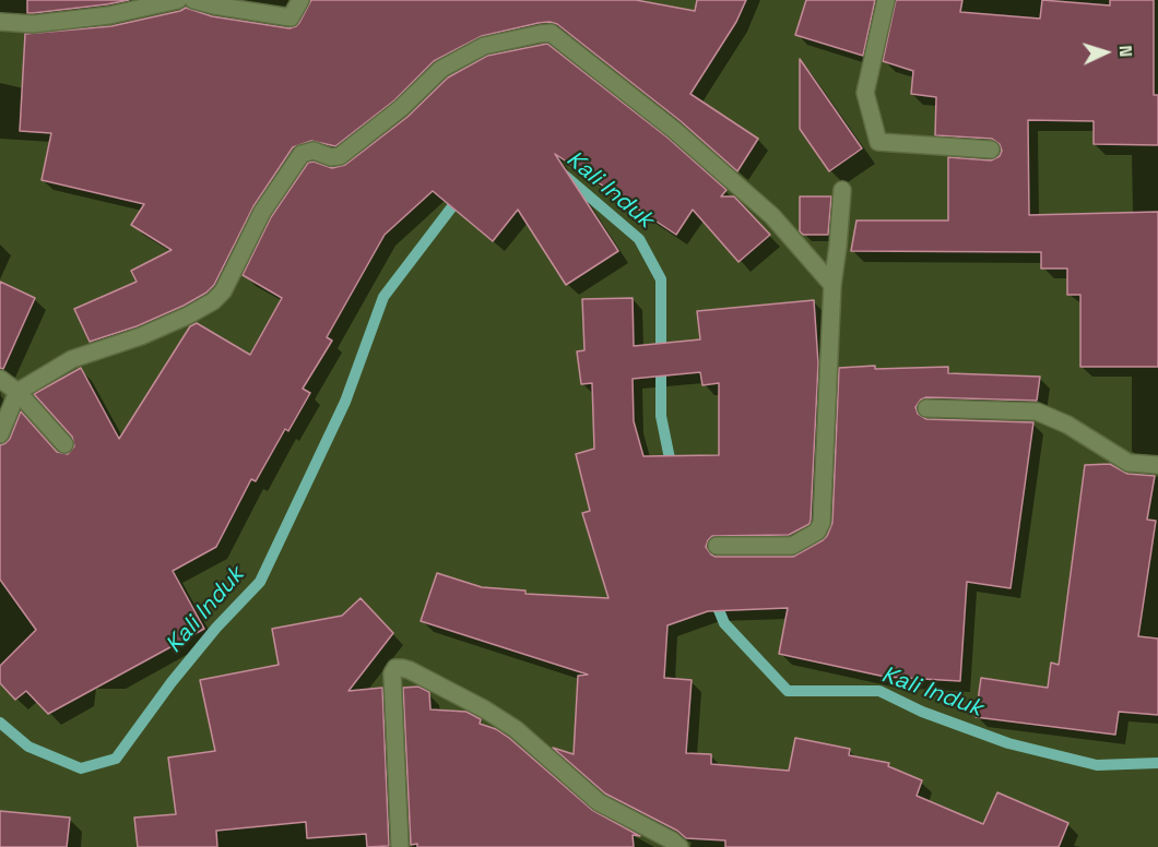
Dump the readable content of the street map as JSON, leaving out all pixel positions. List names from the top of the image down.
{
  "water": ["Kali Induk"],
  "north": "right"
}
